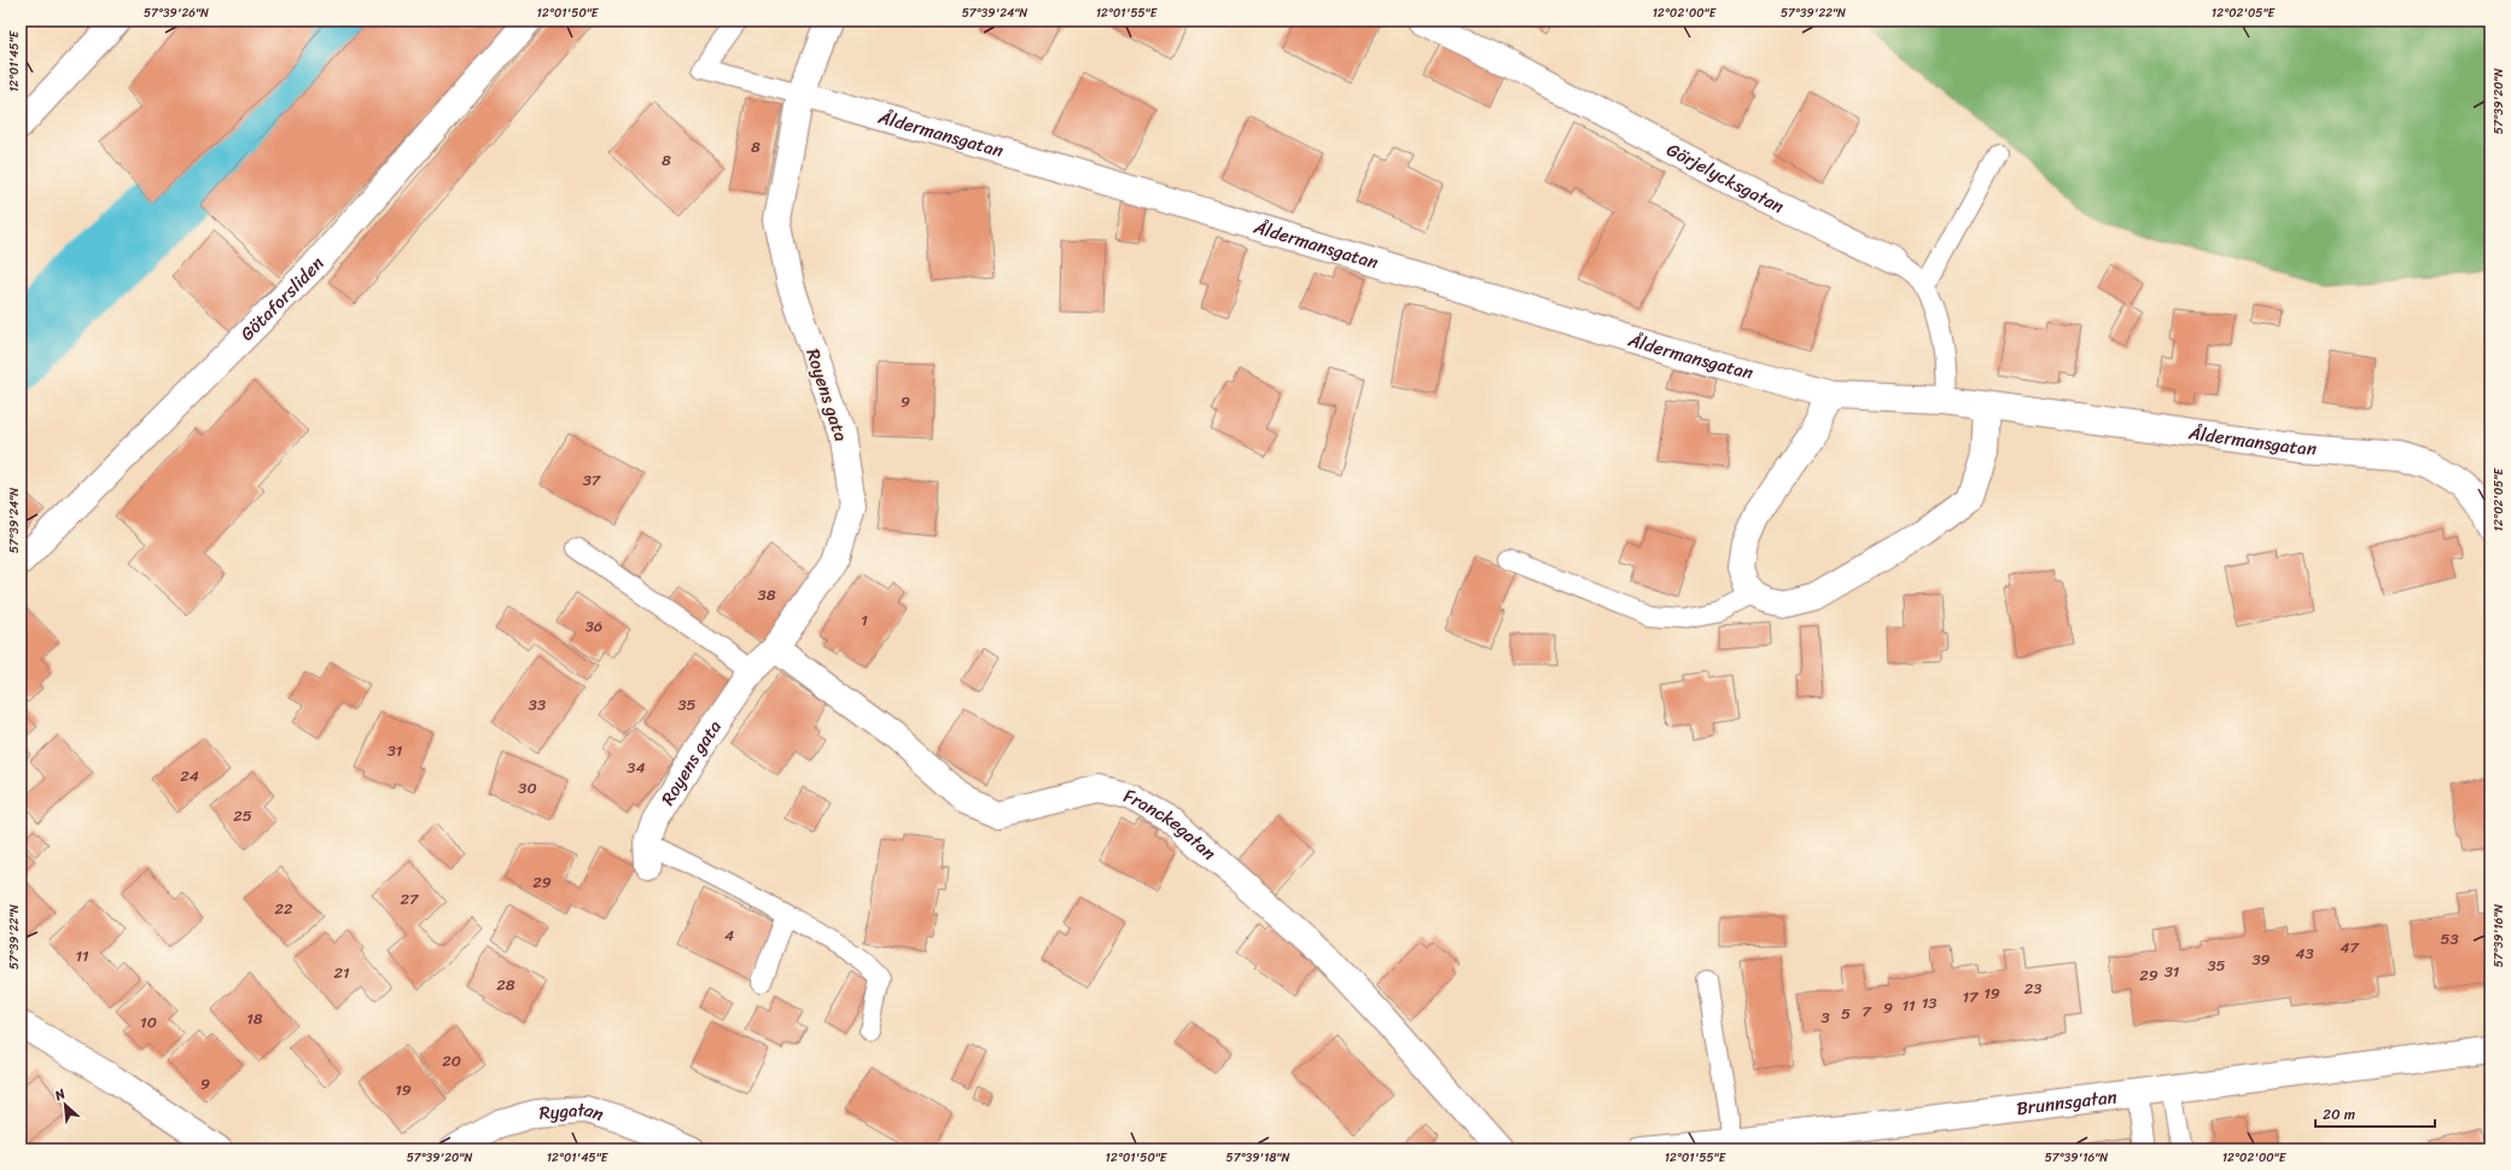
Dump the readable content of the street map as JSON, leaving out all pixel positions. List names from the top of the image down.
{
  "streets": {
    "street": [
      "Åldermansgatan",
      "Görjelycksgatan",
      "Götaforsliden",
      "Royens gata",
      "Franckegatan",
      "Brunnsgatan",
      "Rygatan"
    ]
  },
  "crossings": [
    ["Åldermansgatan", "Görjelycksgatan"],
    ["Åldermansgatan", "Royens gata"],
    ["Royens gata", "Franckegatan"]
  ],
  "house_numbers": [
    "8",
    "8",
    "9",
    "37",
    "38",
    "1",
    "36",
    "33",
    "35",
    "31",
    "34",
    "24",
    "30",
    "25",
    "29",
    "27",
    "22",
    "4",
    "53",
    "47",
    "43",
    "11",
    "39",
    "35",
    "31",
    "21",
    "29",
    "28",
    "23",
    "19",
    "17",
    "13",
    "11",
    "9",
    "7",
    "5",
    "3",
    "18",
    "10",
    "20",
    "9",
    "19"
  ],
  "scale_bar": "20 m",
  "north": "top left",
  "coordinates": [
    "57°39'26\"N",
    "12°01'50\"E",
    "57°39'24\"N",
    "12°01'55\"E",
    "12°02'00\"E",
    "57°39'22\"N",
    "12°02'05\"E",
    "12°01'45\"E",
    "57°39'20\"N",
    "57°39'16\"N",
    "57°39'18\"N"
  ]
}
